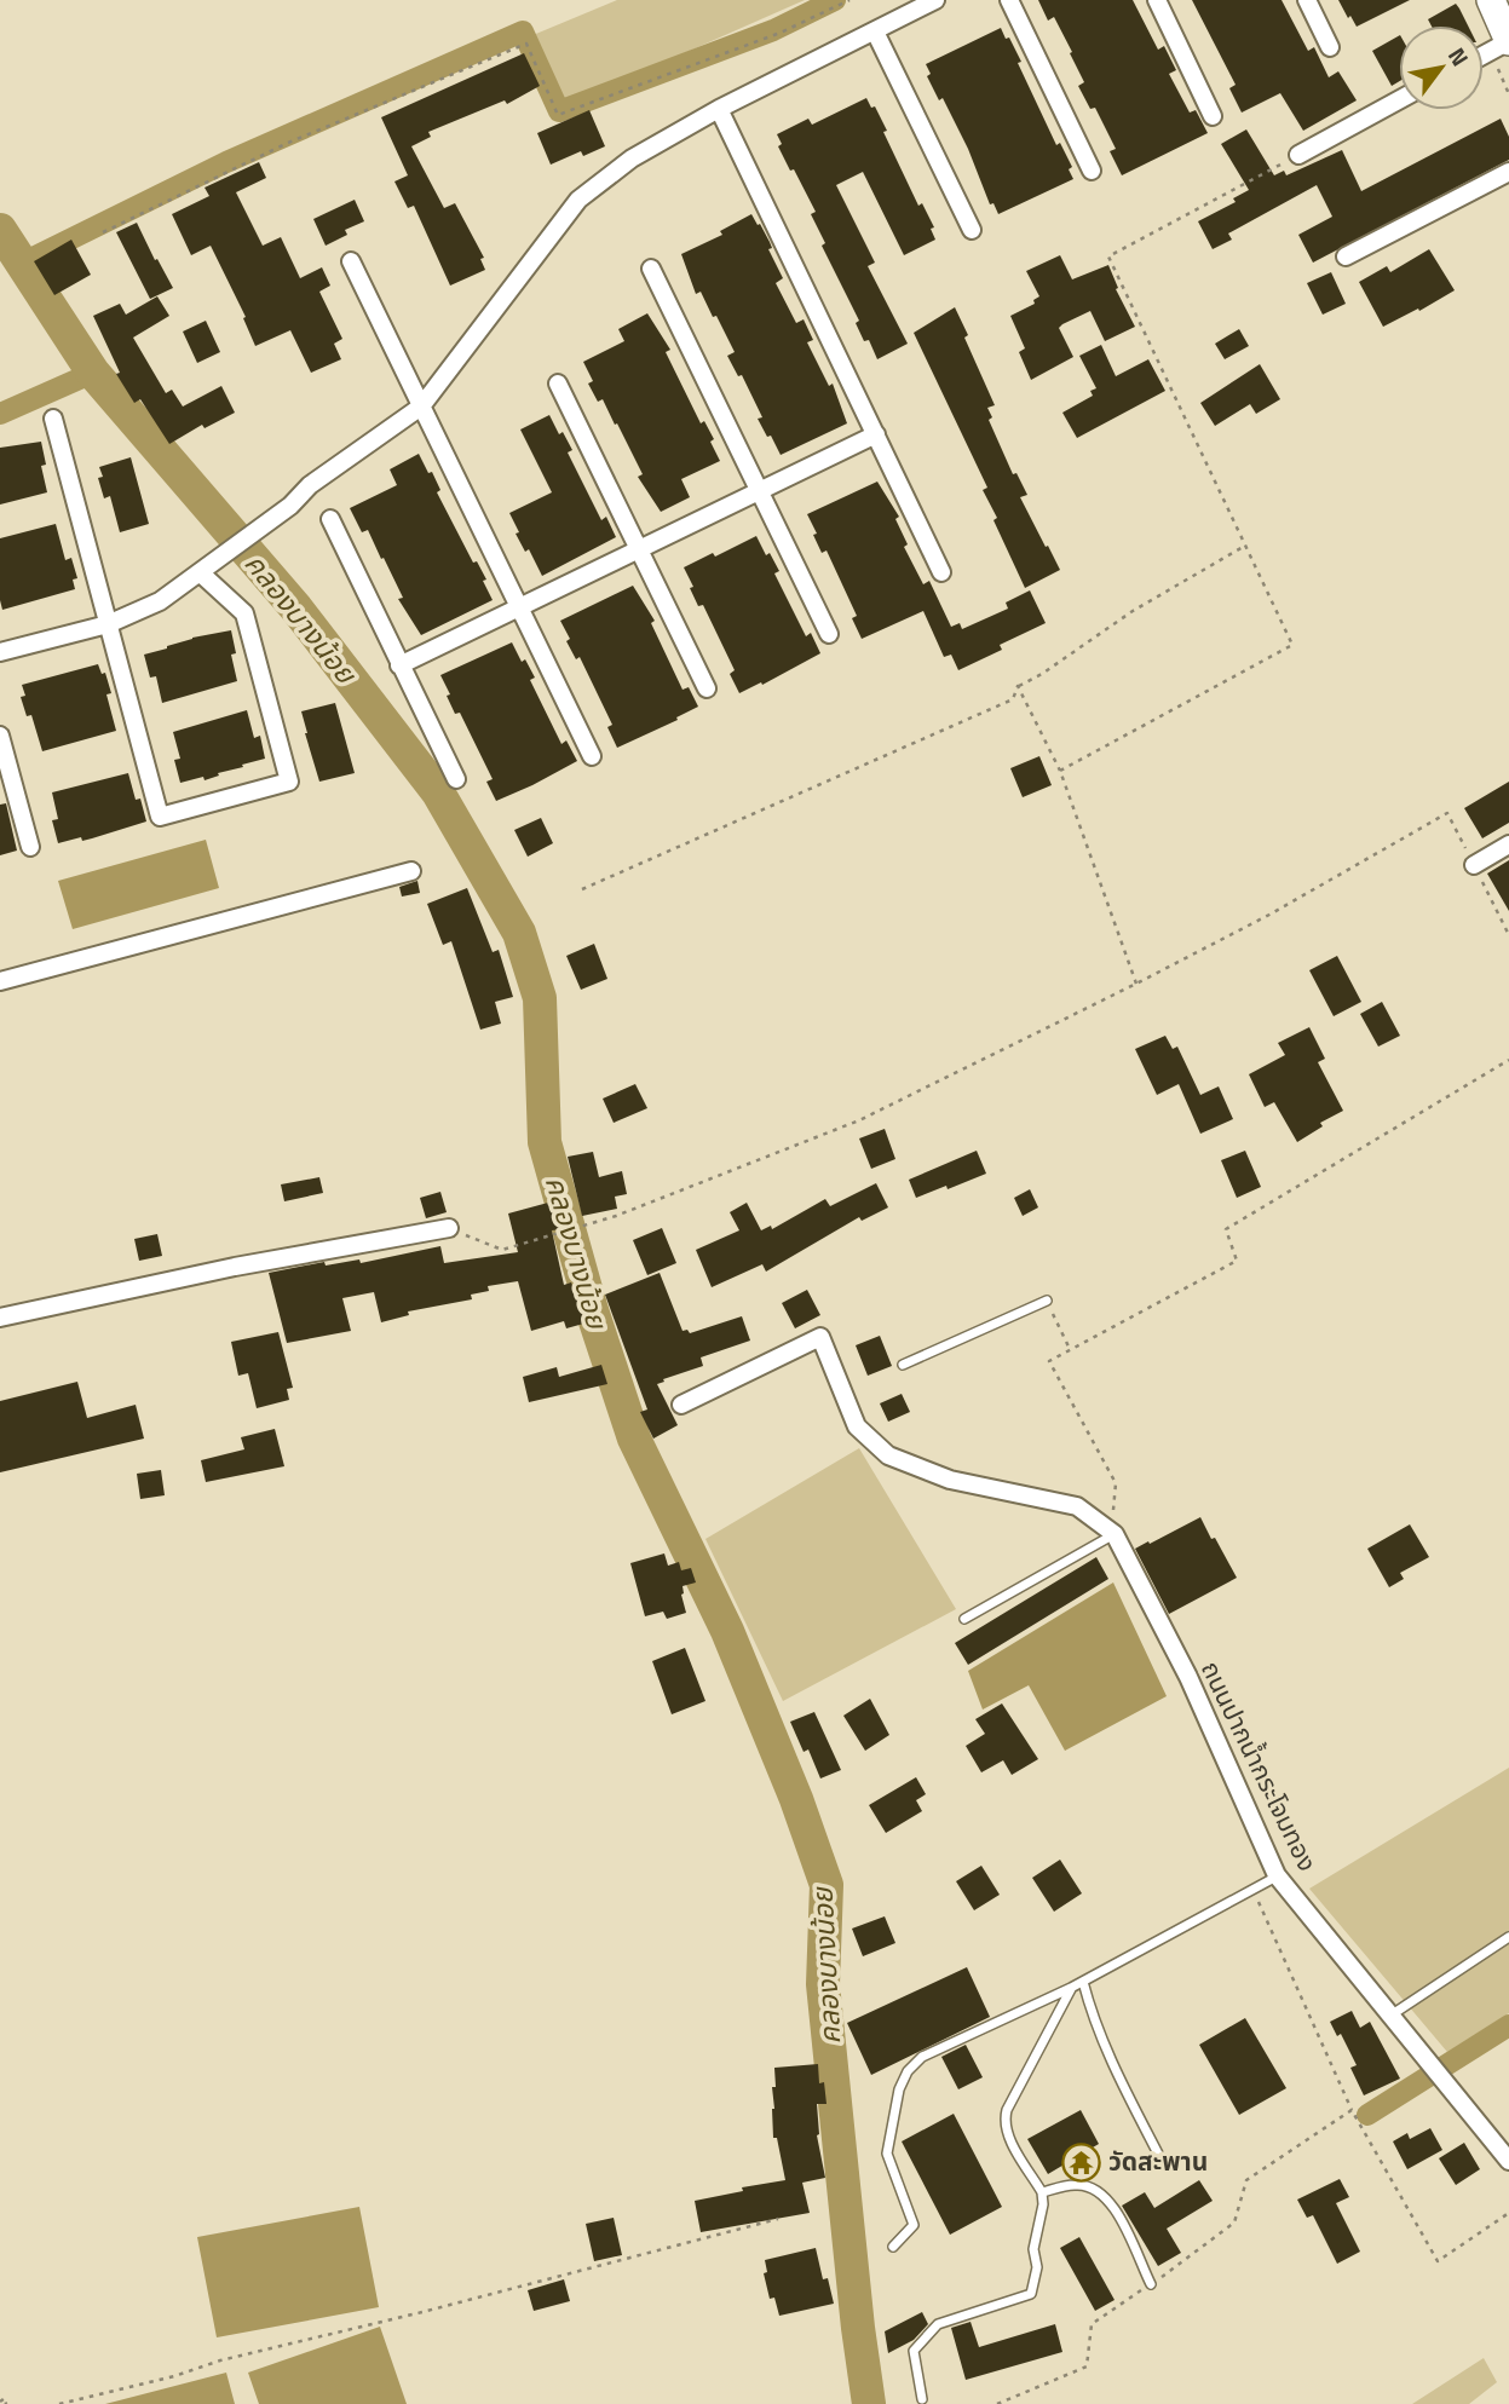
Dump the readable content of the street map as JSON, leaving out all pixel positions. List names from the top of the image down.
{
  "streets": {
    "street": ["ถนนปากน้ำกระโจมทอง"]
  },
  "water": ["คลองบางน้อย"],
  "places": {
    "temple": ["วัดสะพาน"]
  },
  "north": "top right"
}
